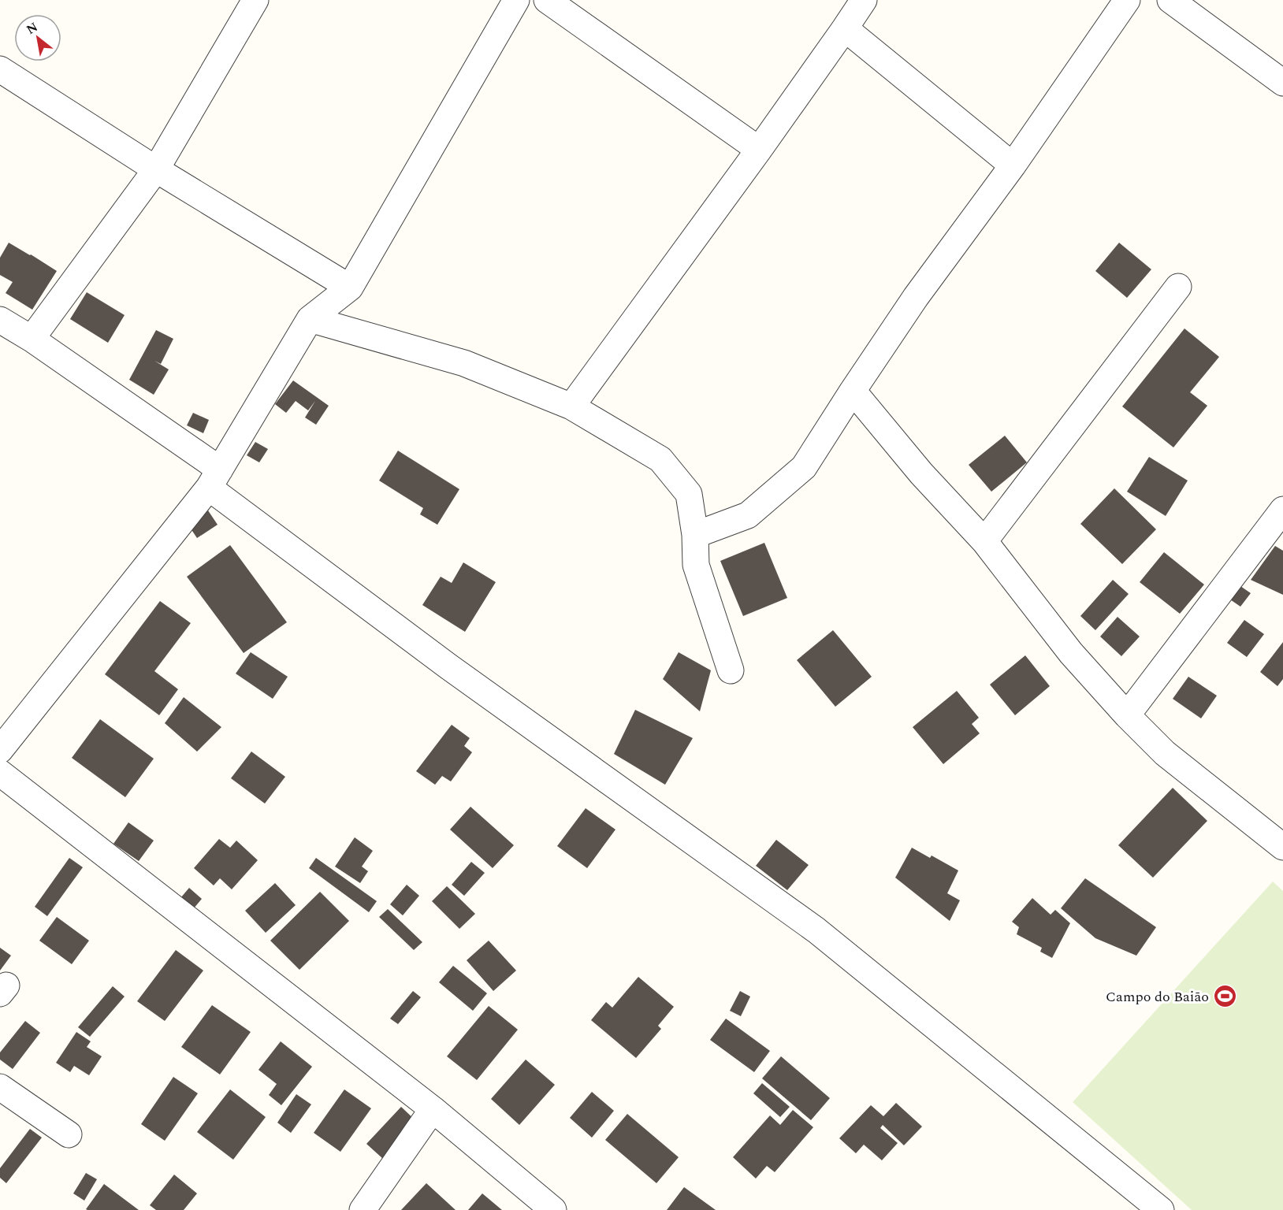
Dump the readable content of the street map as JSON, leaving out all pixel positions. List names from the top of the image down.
{
  "places": {
    "sports": ["Campo do Baião"]
  },
  "north": "top left"
}
